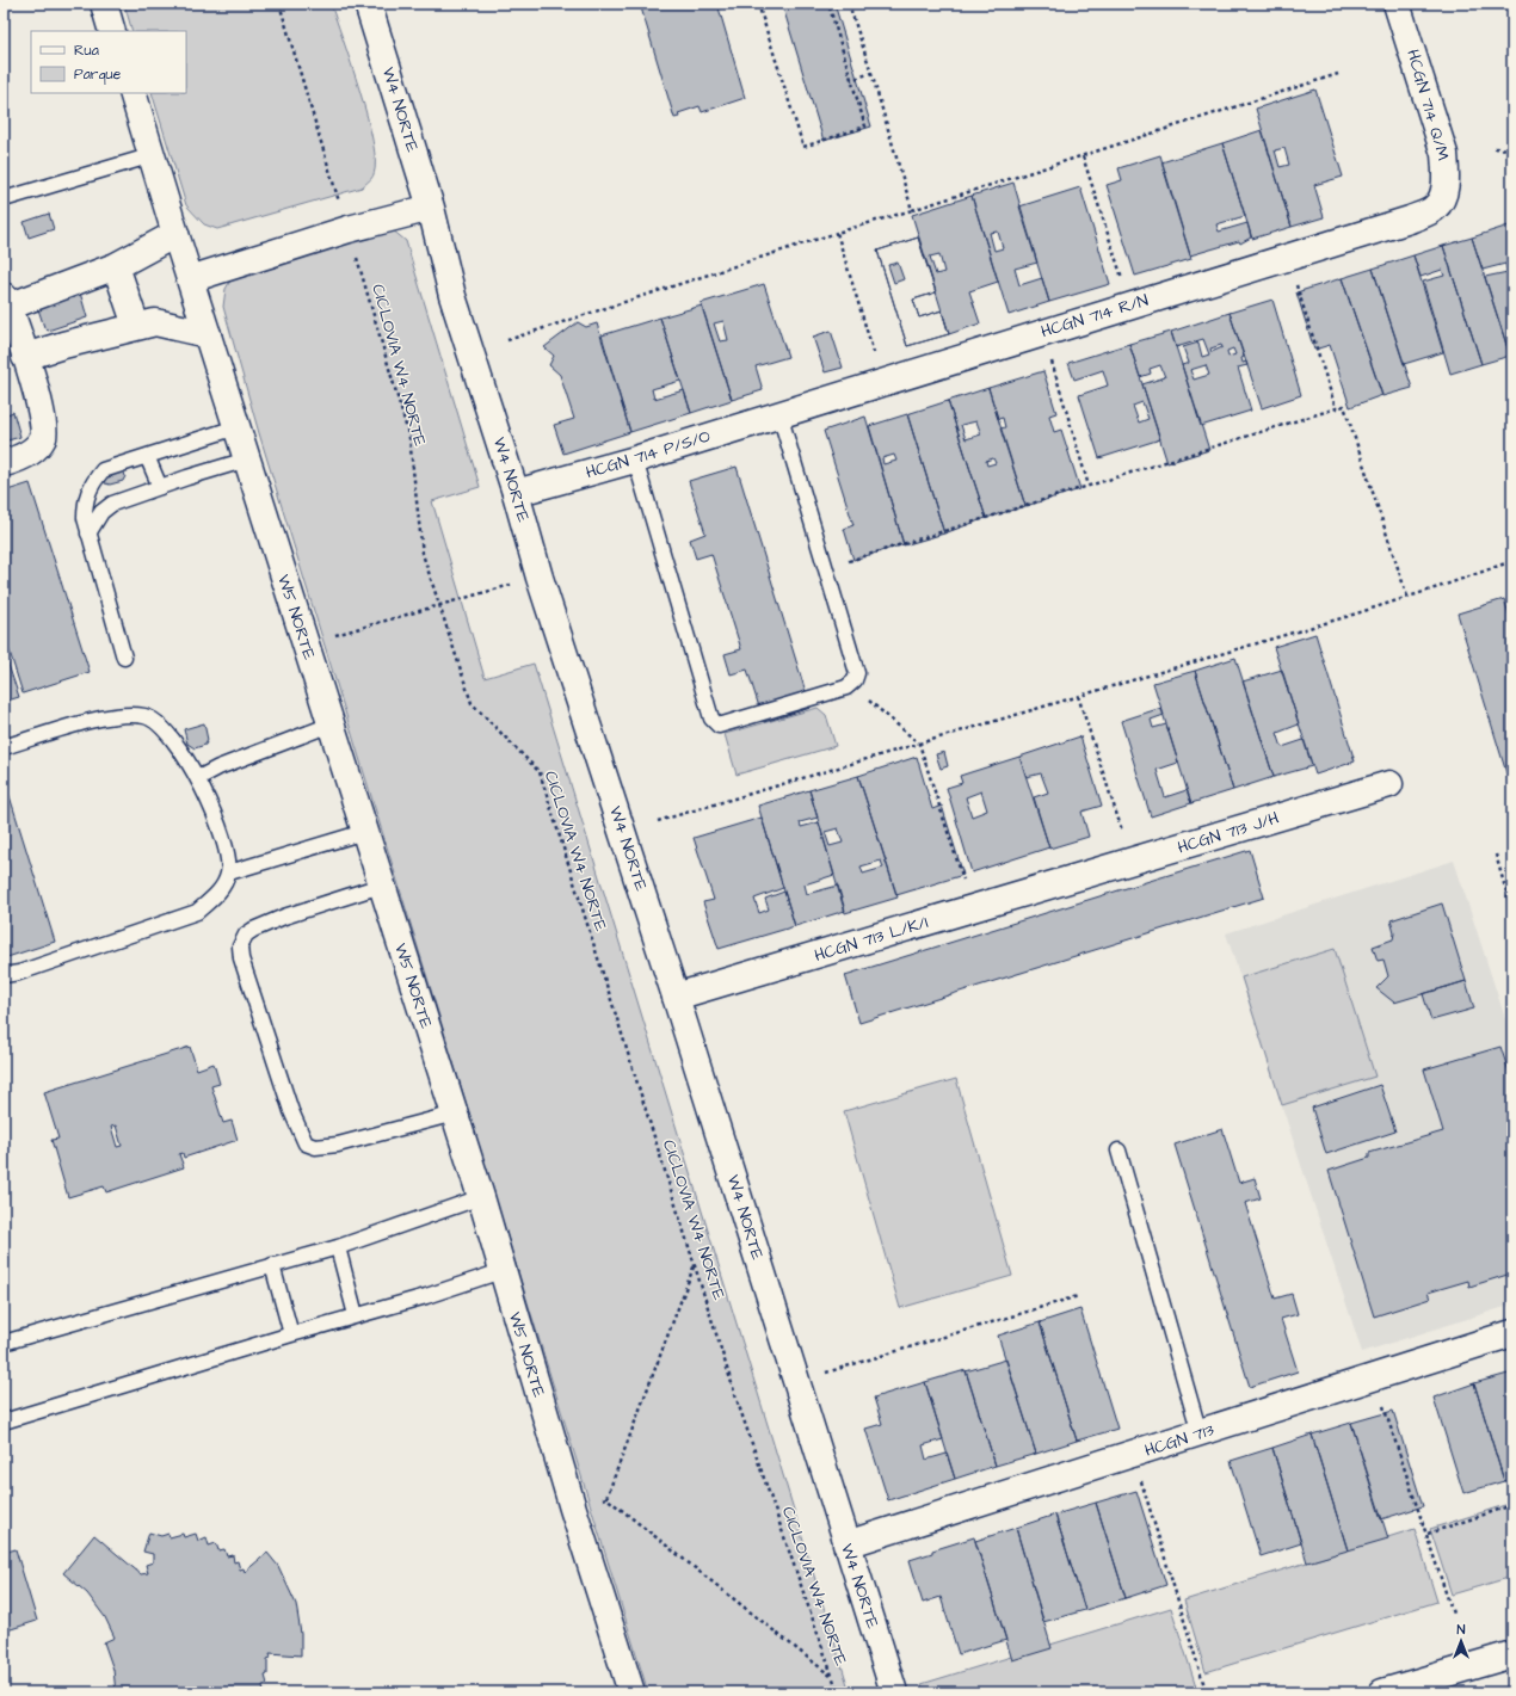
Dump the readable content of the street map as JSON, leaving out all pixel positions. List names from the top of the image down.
{
  "streets": {
    "main road": [
      "HCGN 714 Q/M",
      "W4 NORTE",
      "HCGN 714 R/N",
      "HCGN 714 P/S/O",
      "W5 NORTE",
      "HCGN 713 J/H",
      "HCGN 713 L/K/I",
      "HCGN 713"
    ],
    "path": ["CICLOVIA W4 NORTE"]
  },
  "crossings": [
    ["HCGN 714 Q/M", "HCGN 714 R/N"],
    ["W4 NORTE", "HCGN 714 P/S/O"],
    ["W4 NORTE", "HCGN 713 L/K/I"],
    ["W4 NORTE", "HCGN 713"],
    ["HCGN 714 R/N", "HCGN 714 P/S/O"],
    ["HCGN 713 J/H", "HCGN 713 L/K/I"]
  ],
  "legend": ["Rua", "Parque"],
  "north": "top"
}
